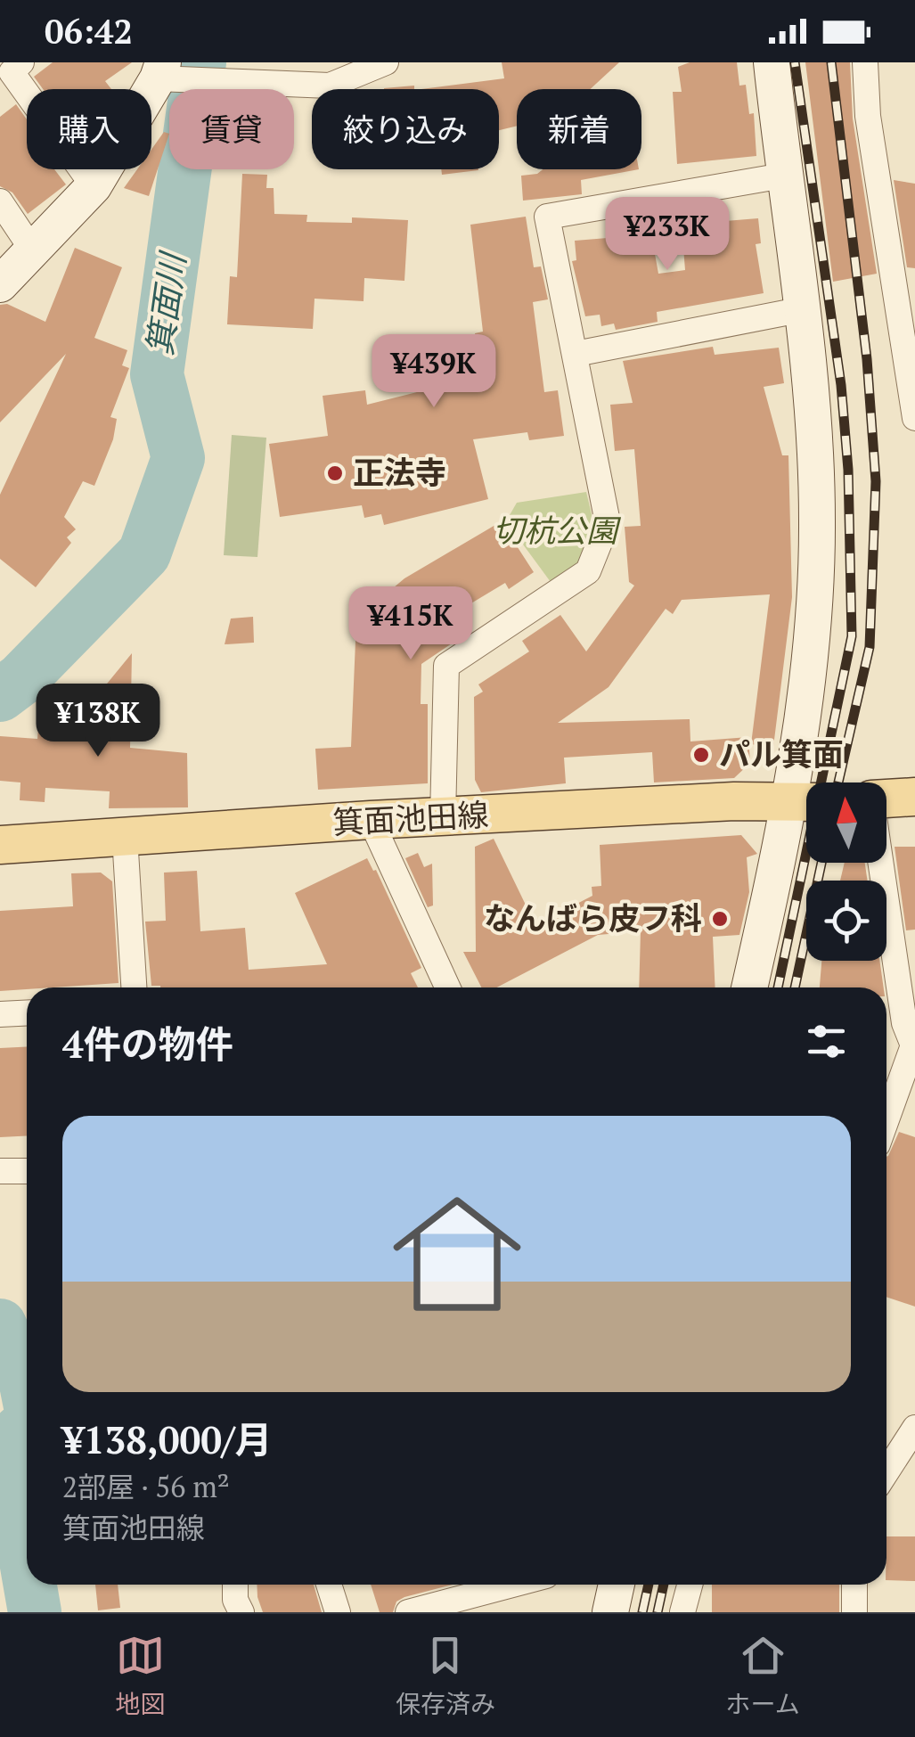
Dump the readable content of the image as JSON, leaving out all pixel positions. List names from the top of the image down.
{
  "streets": {
    "main road": ["箕面池田線"]
  },
  "water": ["箕面川"],
  "parks": ["切杭公園"],
  "places": ["正法寺", "パル箕面", "なんばら皮フ科"],
  "north": "top",
  "page": {
    "status": "06:42",
    "chip": [
      "購入",
      "賃貸",
      "絞り込み",
      "新着"
    ],
    "price": [
      "¥233K",
      "¥439K",
      "¥415K",
      "¥138K"
    ],
    "heading": "4件の物件",
    "list": [
      {
        "name": "¥138,000/月",
        "note": "2部屋 · 56 m² · 箕面池田線"
      }
    ],
    "tabs": ["地図", "保存済み", "ホーム"]
  }
}
